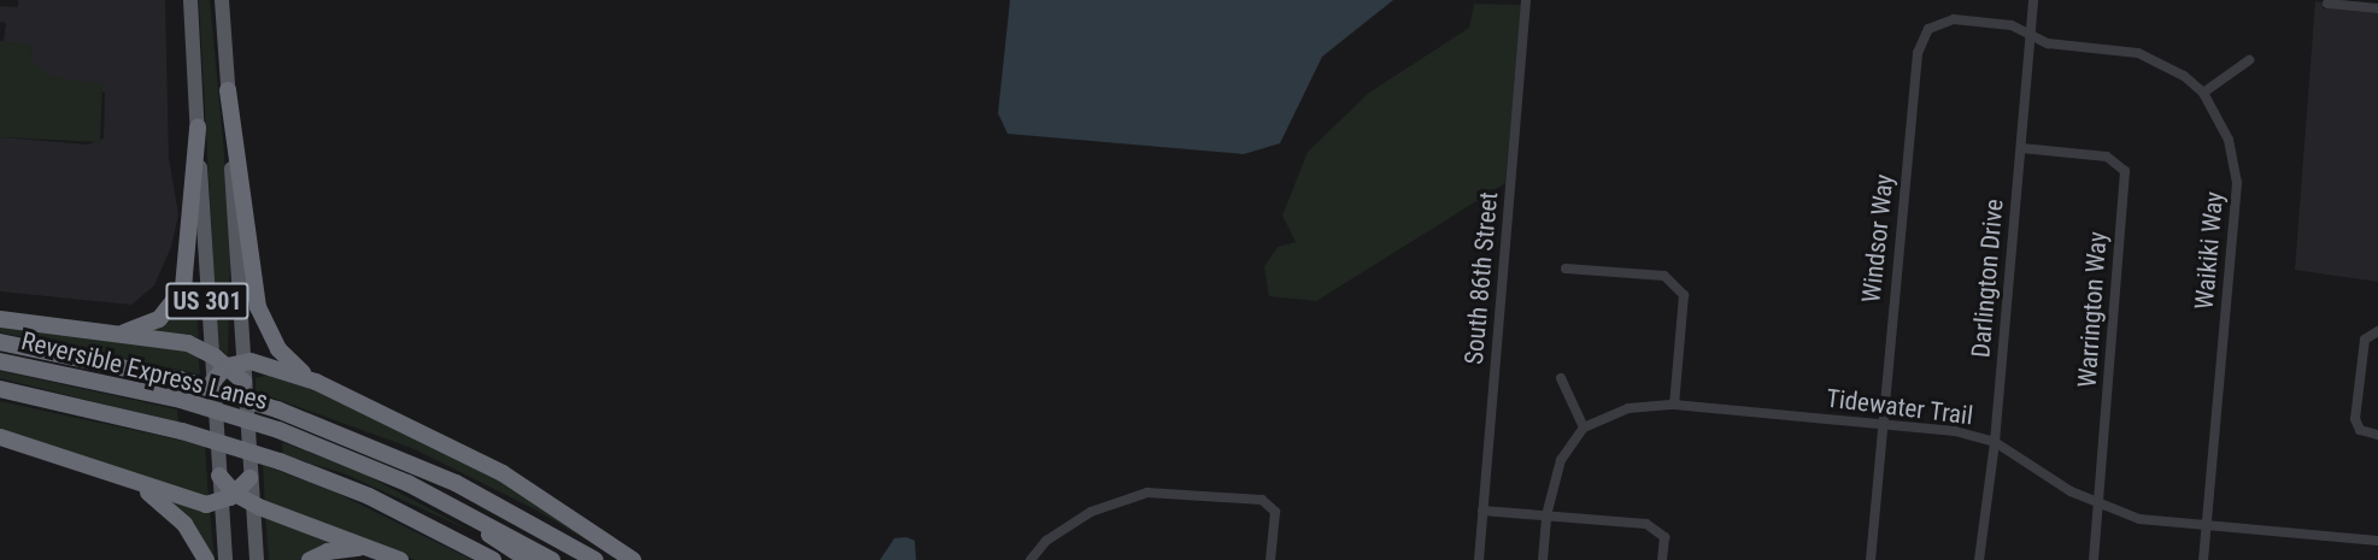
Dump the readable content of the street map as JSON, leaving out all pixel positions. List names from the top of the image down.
{
  "streets": {
    "highway": ["Reversible Express Lanes"],
    "main road": ["US 301"],
    "street": [
      "Windsor Way",
      "Waikiki Way",
      "South 86th Street",
      "Darlington Drive",
      "Warrington Way",
      "Tidewater Trail"
    ]
  },
  "crossings": [
    ["Windsor Way", "Waikiki Way"],
    ["Windsor Way", "Darlington Drive"],
    ["Windsor Way", "Tidewater Trail"],
    ["Waikiki Way", "Darlington Drive"],
    ["Waikiki Way", "Tidewater Trail"],
    ["Darlington Drive", "Warrington Way"],
    ["Darlington Drive", "Tidewater Trail"],
    ["Warrington Way", "Tidewater Trail"]
  ]
}
